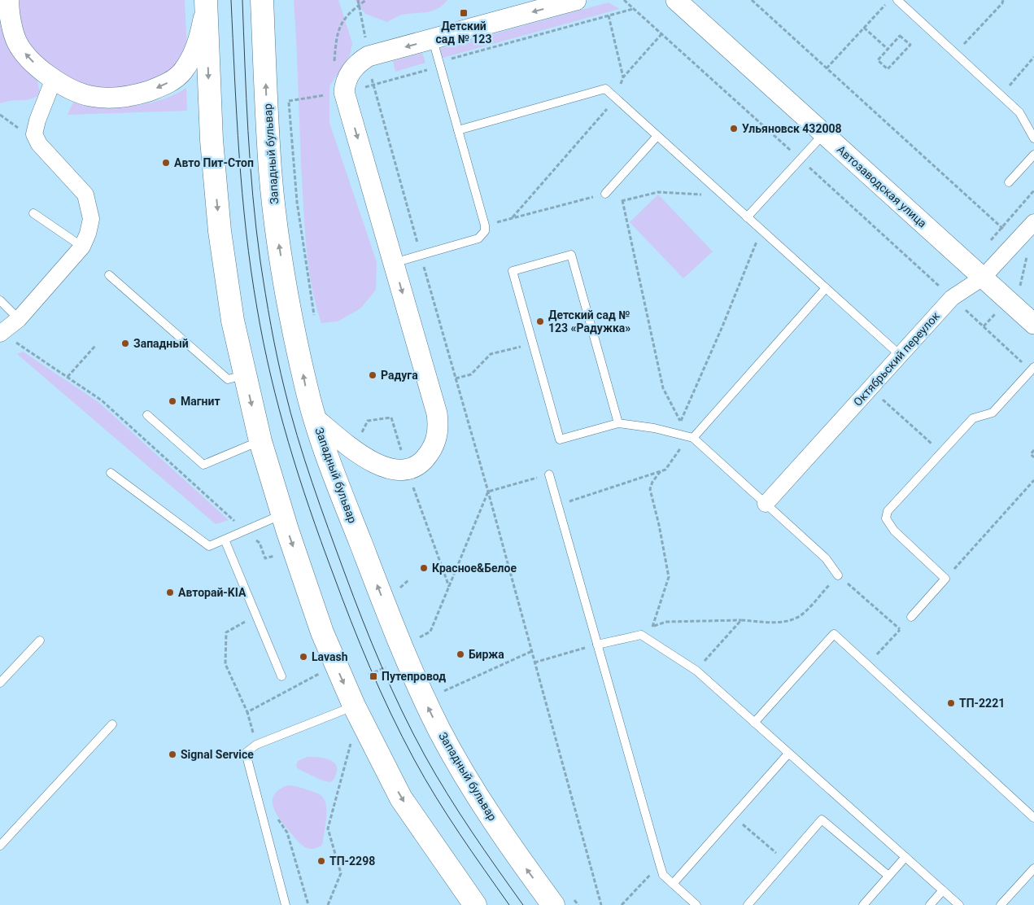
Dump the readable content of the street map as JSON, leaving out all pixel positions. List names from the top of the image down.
{
  "streets": {
    "main road": ["Западный бульвар"],
    "street": ["Автозаводская улица", "Октябрьский переулок"]
  },
  "crossings": [
    ["Автозаводская улица", "Октябрьский переулок"]
  ],
  "places": {
    "transit": ["Детский сад № 123", "Путепровод"],
    "other": [
      "Ульяновск 432008",
      "Авто Пит-Стоп",
      "Детский сад № 123 «Радужка»",
      "Западный",
      "Радуга",
      "Магнит",
      "Красное&Белое",
      "Авторай-KIA",
      "Биржа",
      "Lavash",
      "ТП-2221",
      "Signal Service",
      "ТП-2298"
    ]
  }
}
